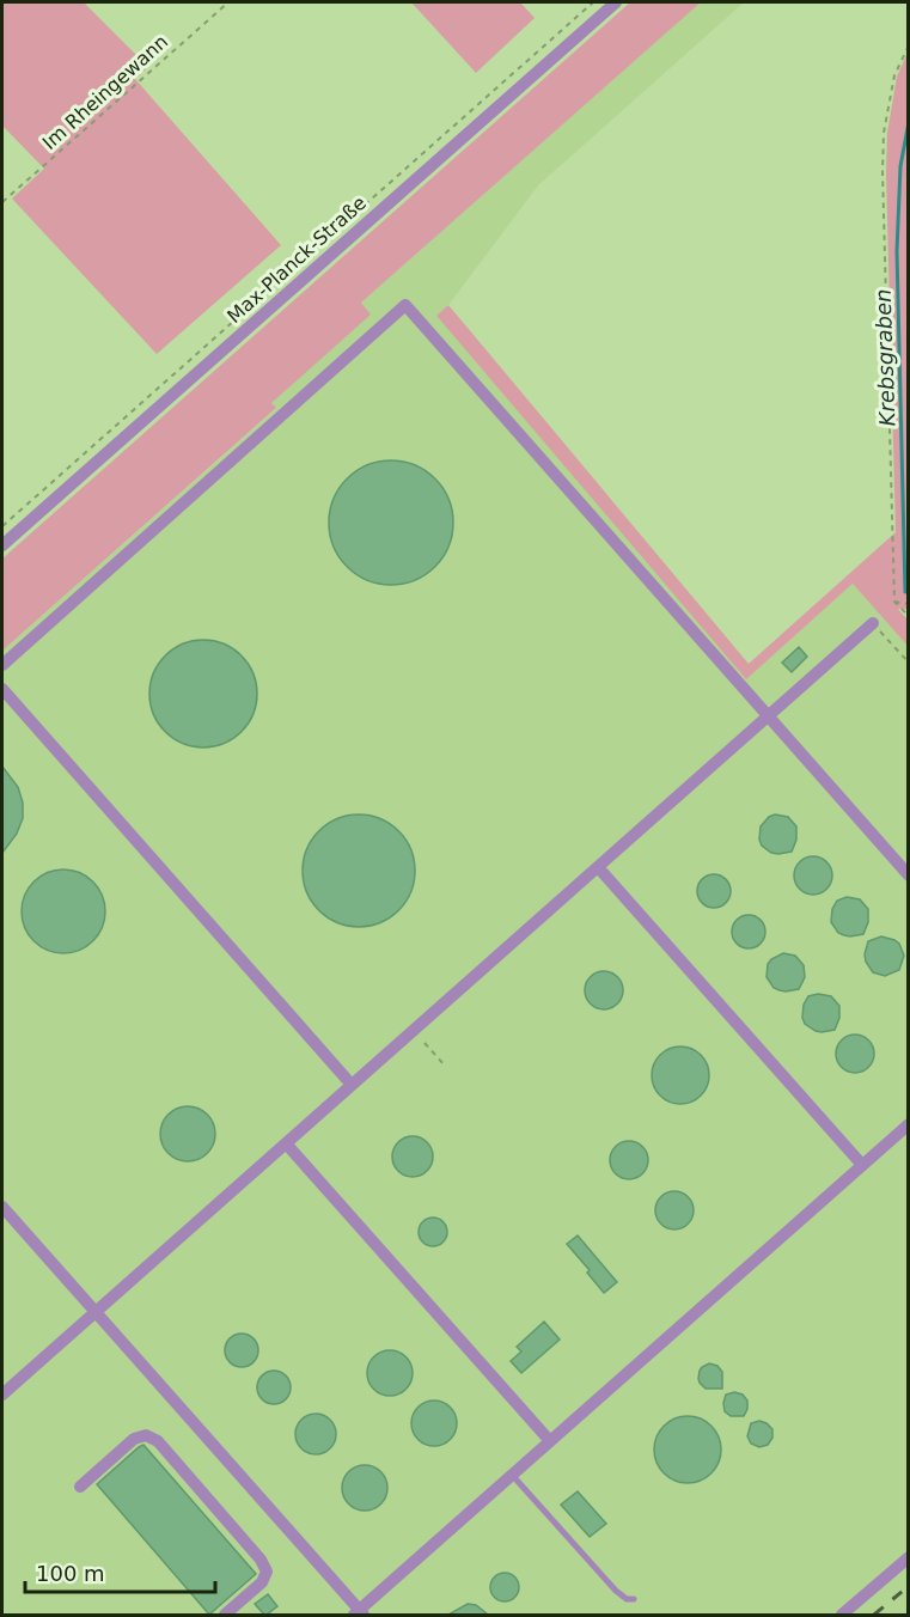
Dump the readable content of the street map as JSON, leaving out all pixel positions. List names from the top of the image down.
{
  "streets": {
    "street": ["Max-Planck-Straße"],
    "path": ["Im Rheingewann"]
  },
  "water": ["Krebsgraben"],
  "scale_bar": "100 m"
}
